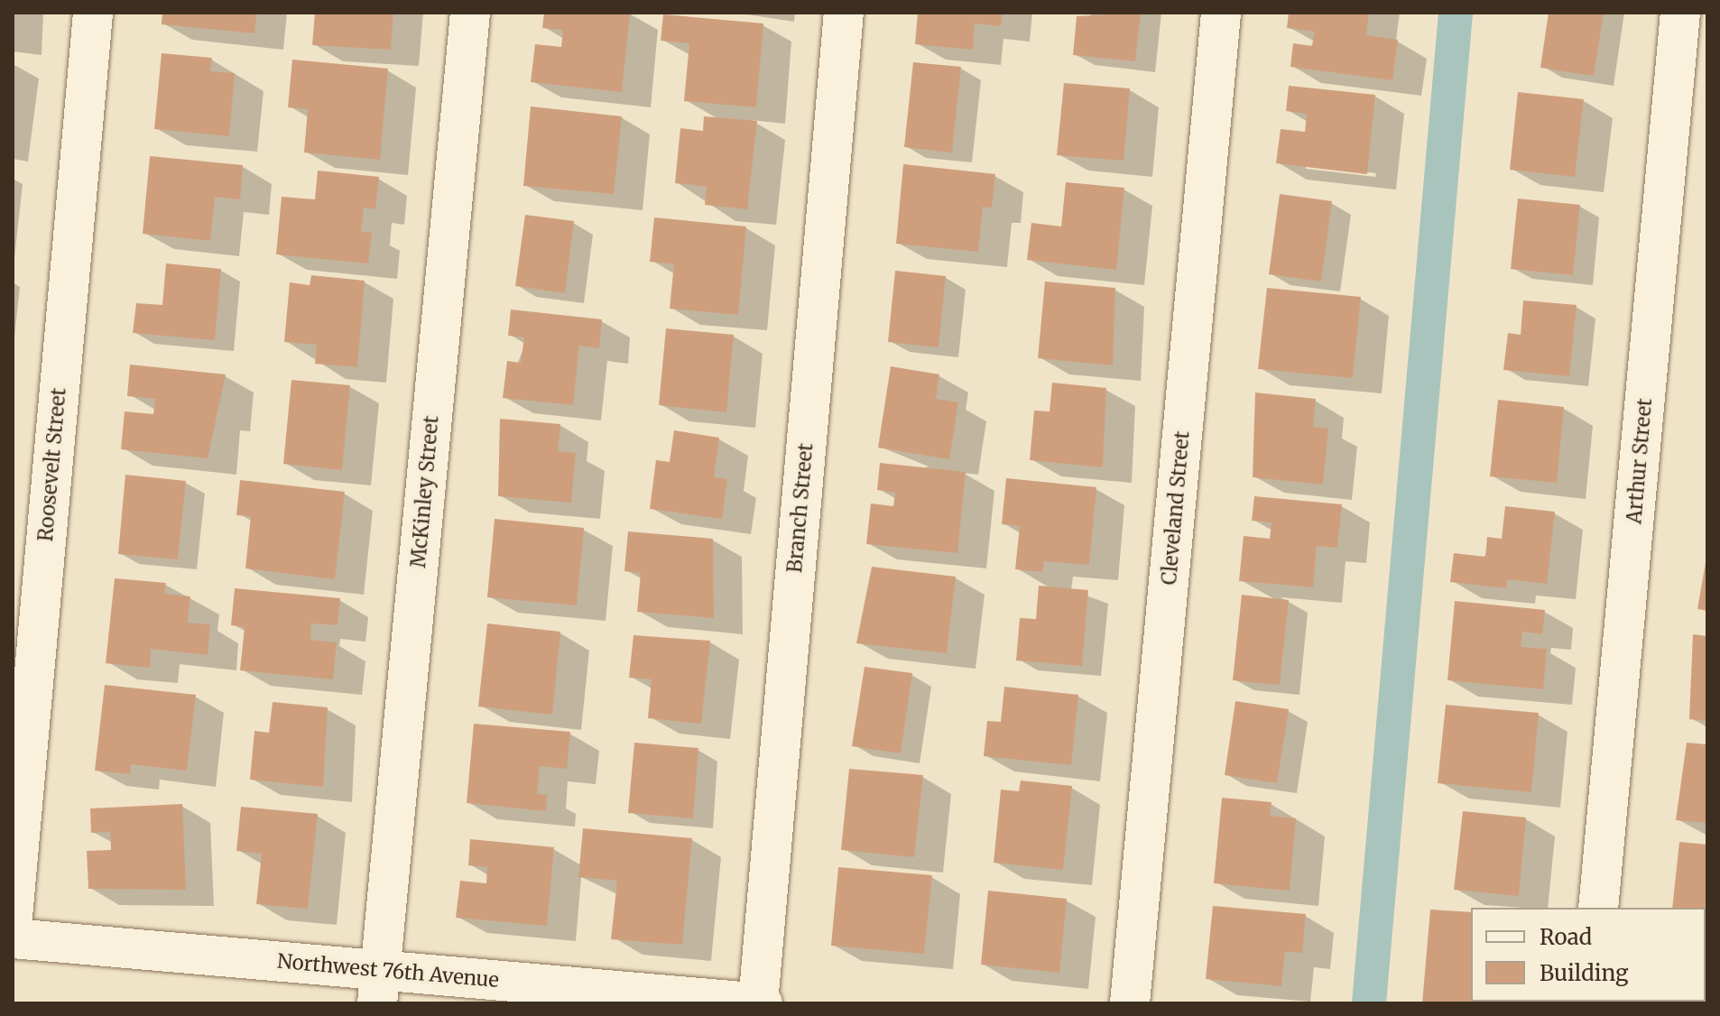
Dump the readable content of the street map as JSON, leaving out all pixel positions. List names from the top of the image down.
{
  "streets": {
    "street": [
      "Arthur Street",
      "Roosevelt Street",
      "McKinley Street",
      "Branch Street",
      "Cleveland Street",
      "Northwest 76th Avenue"
    ]
  },
  "crossings": [
    ["McKinley Street", "Northwest 76th Avenue"],
    ["Branch Street", "Northwest 76th Avenue"]
  ],
  "legend": ["Road", "Building"]
}
